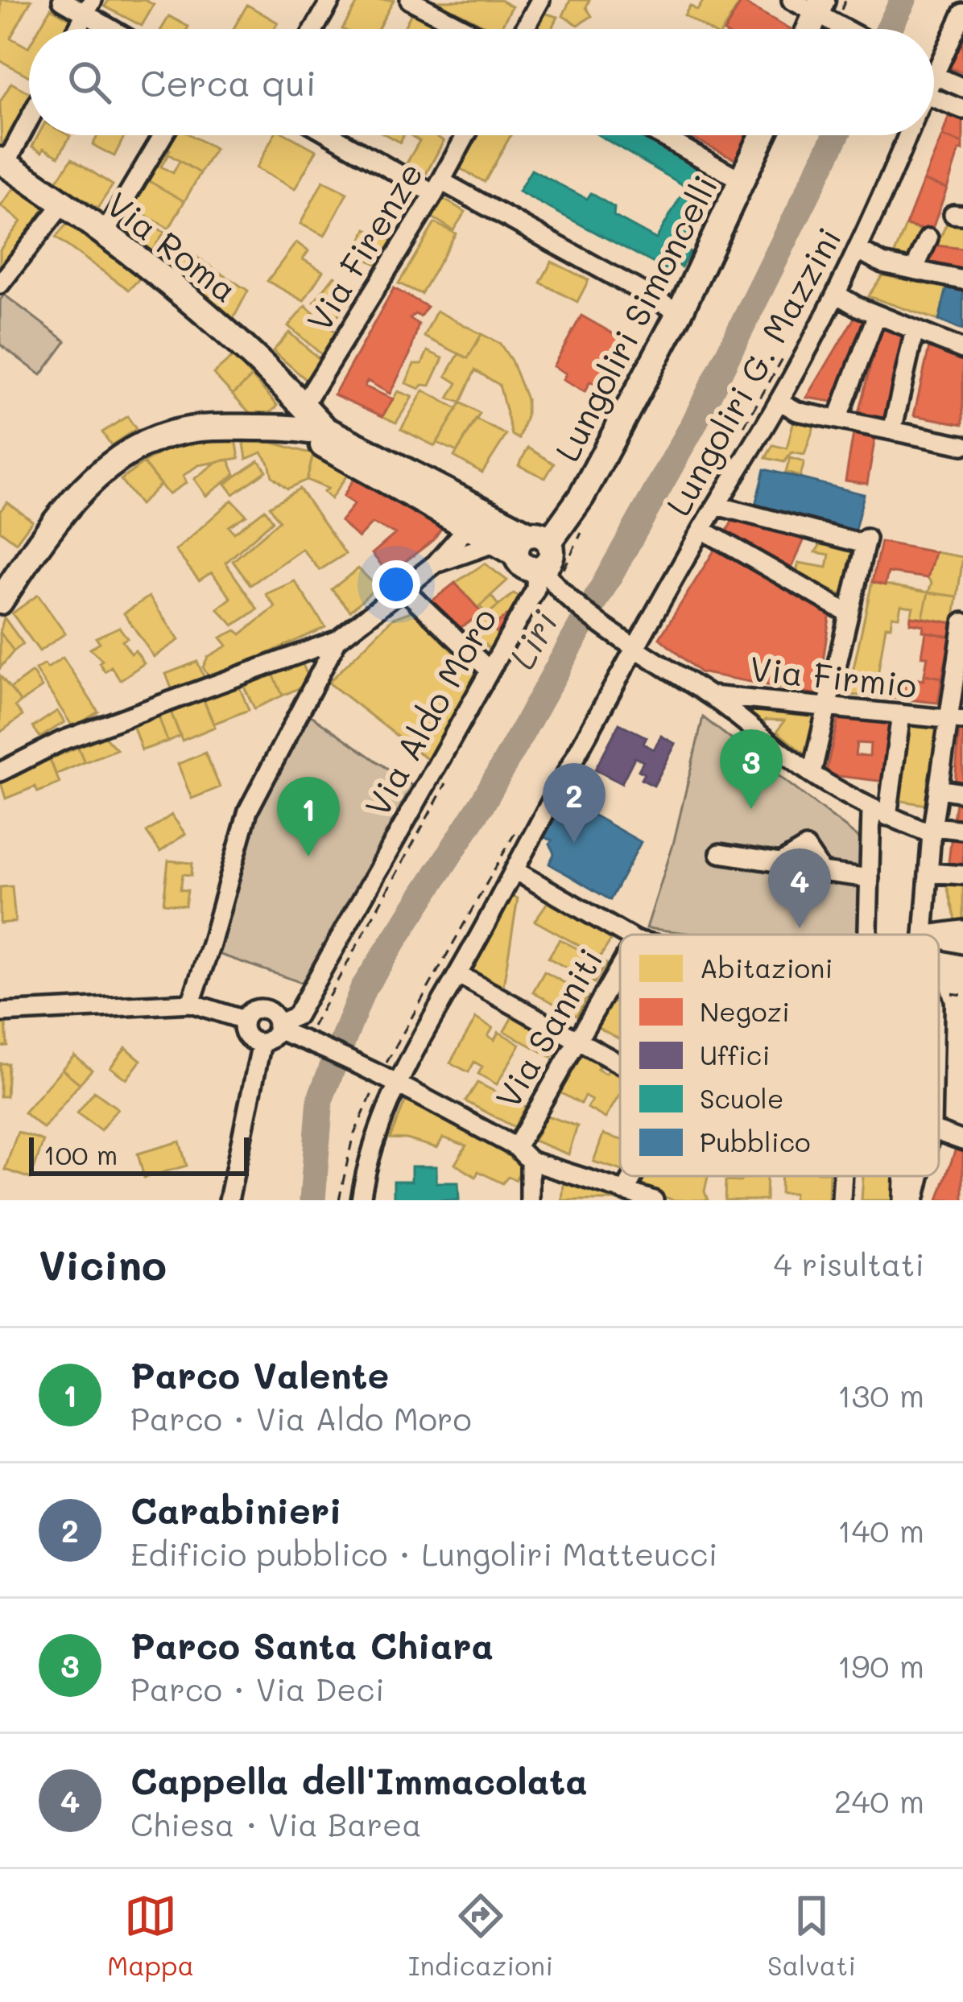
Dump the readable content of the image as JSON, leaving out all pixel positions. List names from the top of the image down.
{
  "streets": {
    "main road": ["Via Roma", "Lungoliri Simoncelli"],
    "street": [
      "Via Firenze",
      "Lungoliri G. Mazzini",
      "Via Firmio",
      "Via Aldo Moro",
      "Via Sanniti"
    ]
  },
  "crossings": [
    ["Via Roma", "Via Firenze"]
  ],
  "water": ["Liri"],
  "legend": [
    "Abitazioni",
    "Negozi",
    "Uffici",
    "Scuole",
    "Pubblico"
  ],
  "scale_bar": "100 m",
  "page": {
    "search": "Cerca qui",
    "pins": [
      "3",
      "2",
      "1",
      "4"
    ],
    "scale": "100 m",
    "heading": ["Vicino", "4 risultati"],
    "list": [
      {
        "mark": "1",
        "name": "Parco Valente",
        "note": "Parco · Via Aldo Moro",
        "value": "130 m"
      },
      {
        "mark": "2",
        "name": "Carabinieri",
        "note": "Edificio pubblico · Lungoliri Matteucci",
        "value": "140 m"
      },
      {
        "mark": "3",
        "name": "Parco Santa Chiara",
        "note": "Parco · Via Deci",
        "value": "190 m"
      },
      {
        "mark": "4",
        "name": "Cappella dell'Immacolata",
        "note": "Chiesa · Via Barea",
        "value": "240 m"
      }
    ],
    "nav": ["Mappa", "Indicazioni", "Salvati"]
  }
}
